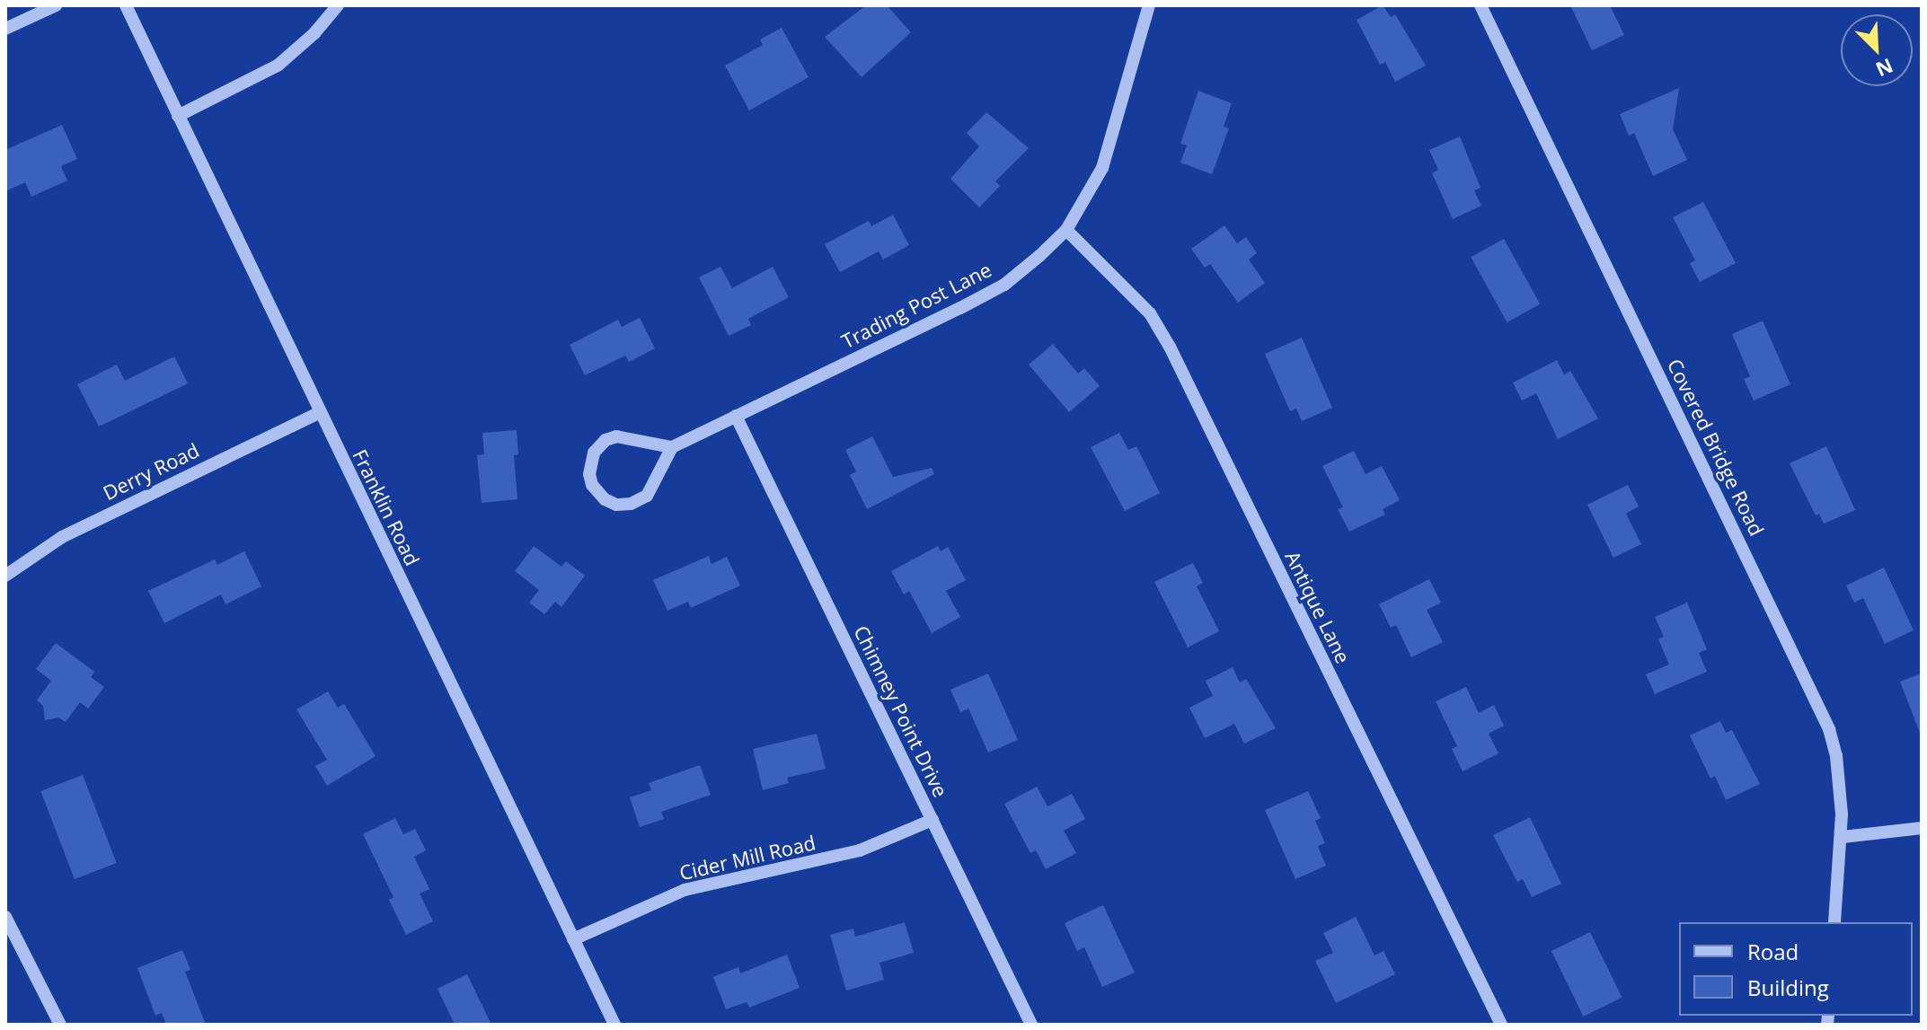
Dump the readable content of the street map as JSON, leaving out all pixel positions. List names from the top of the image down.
{
  "streets": {
    "street": [
      "Trading Post Lane",
      "Covered Bridge Road",
      "Derry Road",
      "Franklin Road",
      "Antique Lane",
      "Chimney Point Drive",
      "Cider Mill Road"
    ]
  },
  "crossings": [
    ["Trading Post Lane", "Antique Lane"],
    ["Trading Post Lane", "Chimney Point Drive"],
    ["Derry Road", "Franklin Road"],
    ["Franklin Road", "Cider Mill Road"],
    ["Chimney Point Drive", "Cider Mill Road"]
  ],
  "legend": ["Road", "Building"],
  "north": "bottom right"
}
